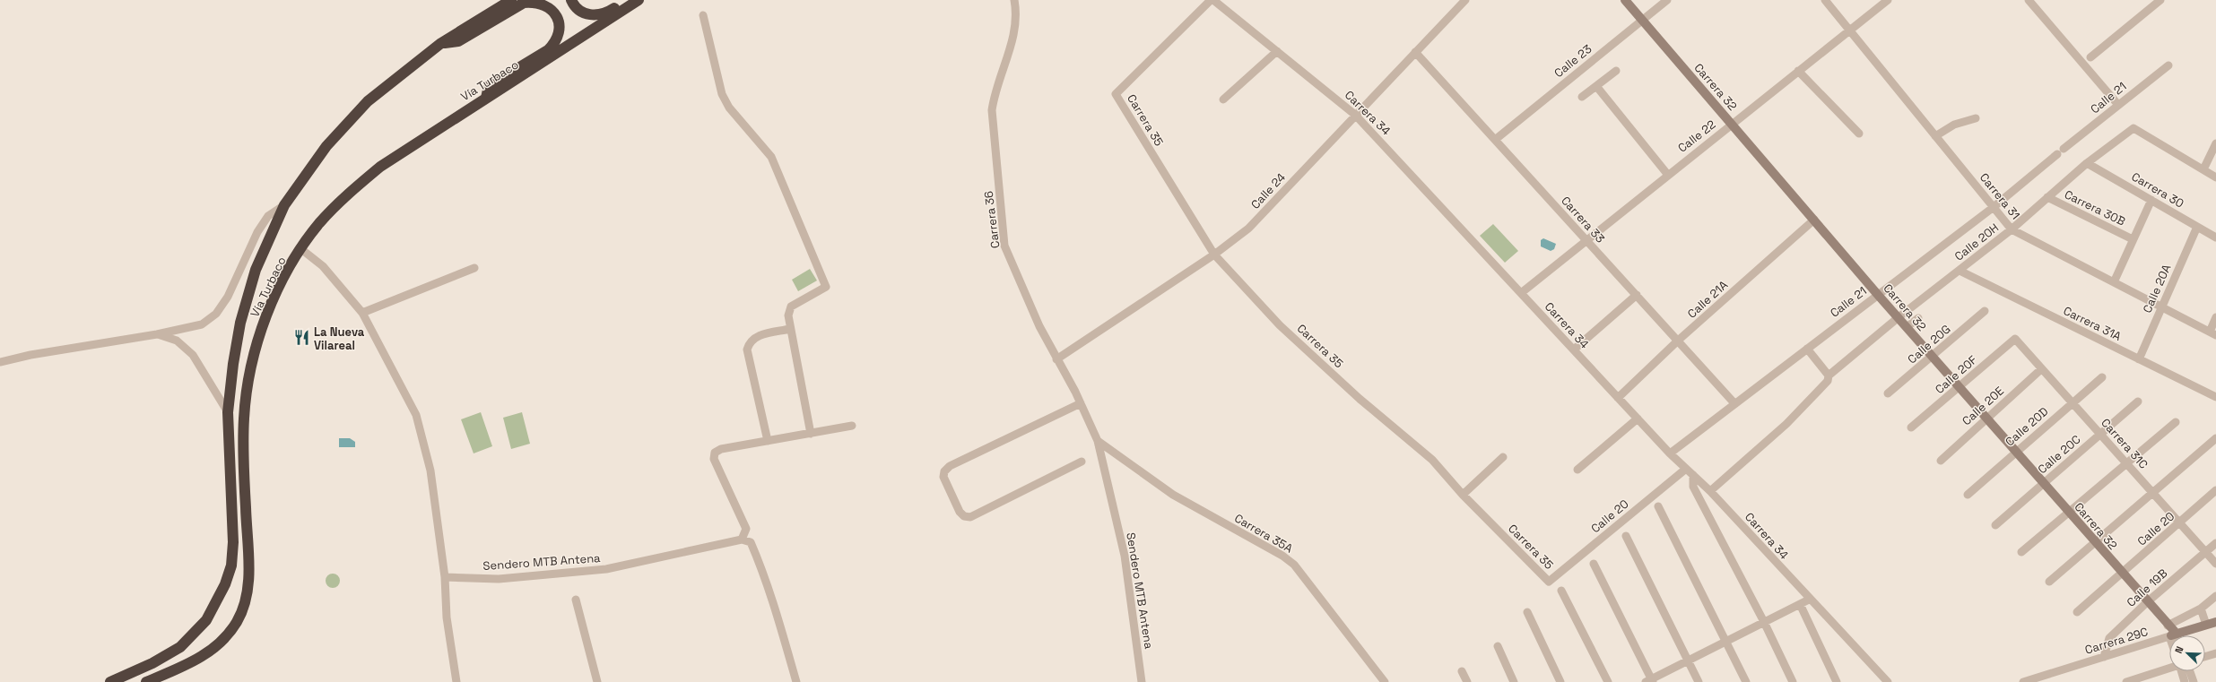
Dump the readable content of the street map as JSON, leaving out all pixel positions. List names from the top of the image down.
{
  "streets": {
    "highway": ["Vía Turbaco"],
    "street": [
      "Calle 23",
      "Carrera 32",
      "Calle 21",
      "Carrera 34",
      "Carrera 35",
      "Calle 22",
      "Carrera 30",
      "Calle 24",
      "Carrera 31",
      "Carrera 30B",
      "Carrera 36",
      "Carrera 33",
      "Calle 20H",
      "Calle 20A",
      "Calle 21A",
      "Carrera 31A",
      "Calle 20G",
      "Calle 20F",
      "Calle 20E",
      "Calle 20D",
      "Carrera 31C",
      "Calle 20C",
      "Calle 20",
      "Carrera 35A",
      "Sendero MTB Antena",
      "Calle 19B",
      "Carrera 29C"
    ]
  },
  "crossings": [
    ["Calle 23", "Carrera 32"],
    ["Calle 23", "Carrera 33"],
    ["Carrera 32", "Calle 21"],
    ["Carrera 32", "Calle 22"],
    ["Carrera 32", "Calle 20H"],
    ["Carrera 32", "Calle 21A"],
    ["Carrera 32", "Calle 20G"],
    ["Carrera 32", "Calle 20F"],
    ["Carrera 32", "Calle 20E"],
    ["Carrera 32", "Calle 20D"],
    ["Carrera 32", "Calle 20C"],
    ["Carrera 32", "Calle 20"],
    ["Carrera 32", "Calle 19B"],
    ["Carrera 32", "Carrera 29C"],
    ["Calle 21", "Carrera 34"],
    ["Calle 21", "Carrera 31"],
    ["Calle 21", "Carrera 33"],
    ["Carrera 34", "Calle 22"],
    ["Carrera 34", "Calle 24"],
    ["Carrera 34", "Calle 20H"],
    ["Carrera 34", "Calle 21A"],
    ["Carrera 34", "Calle 20"],
    ["Carrera 35", "Calle 24"],
    ["Carrera 35", "Calle 20"],
    ["Calle 22", "Carrera 31"],
    ["Calle 22", "Carrera 33"],
    ["Carrera 30", "Calle 20H"],
    ["Carrera 30", "Calle 20A"],
    ["Calle 24", "Carrera 36"],
    ["Calle 24", "Carrera 33"],
    ["Carrera 31", "Calle 20H"],
    ["Carrera 31", "Calle 20A"],
    ["Carrera 30B", "Calle 20H"],
    ["Carrera 36", "Carrera 35A"],
    ["Carrera 36", "Sendero MTB Antena"],
    ["Carrera 33", "Calle 21A"],
    ["Calle 20H", "Carrera 31A"],
    ["Calle 20A", "Carrera 31A"],
    ["Calle 20F", "Carrera 31C"],
    ["Calle 20E", "Carrera 31C"],
    ["Calle 20D", "Carrera 31C"],
    ["Carrera 31C", "Calle 20C"],
    ["Carrera 31C", "Calle 20"],
    ["Carrera 31C", "Calle 19B"],
    ["Carrera 35A", "Sendero MTB Antena"],
    ["Calle 19B", "Carrera 29C"]
  ],
  "places": {
    "restaurant": ["La Nueva Vilareal"]
  },
  "north": "top left"
}
